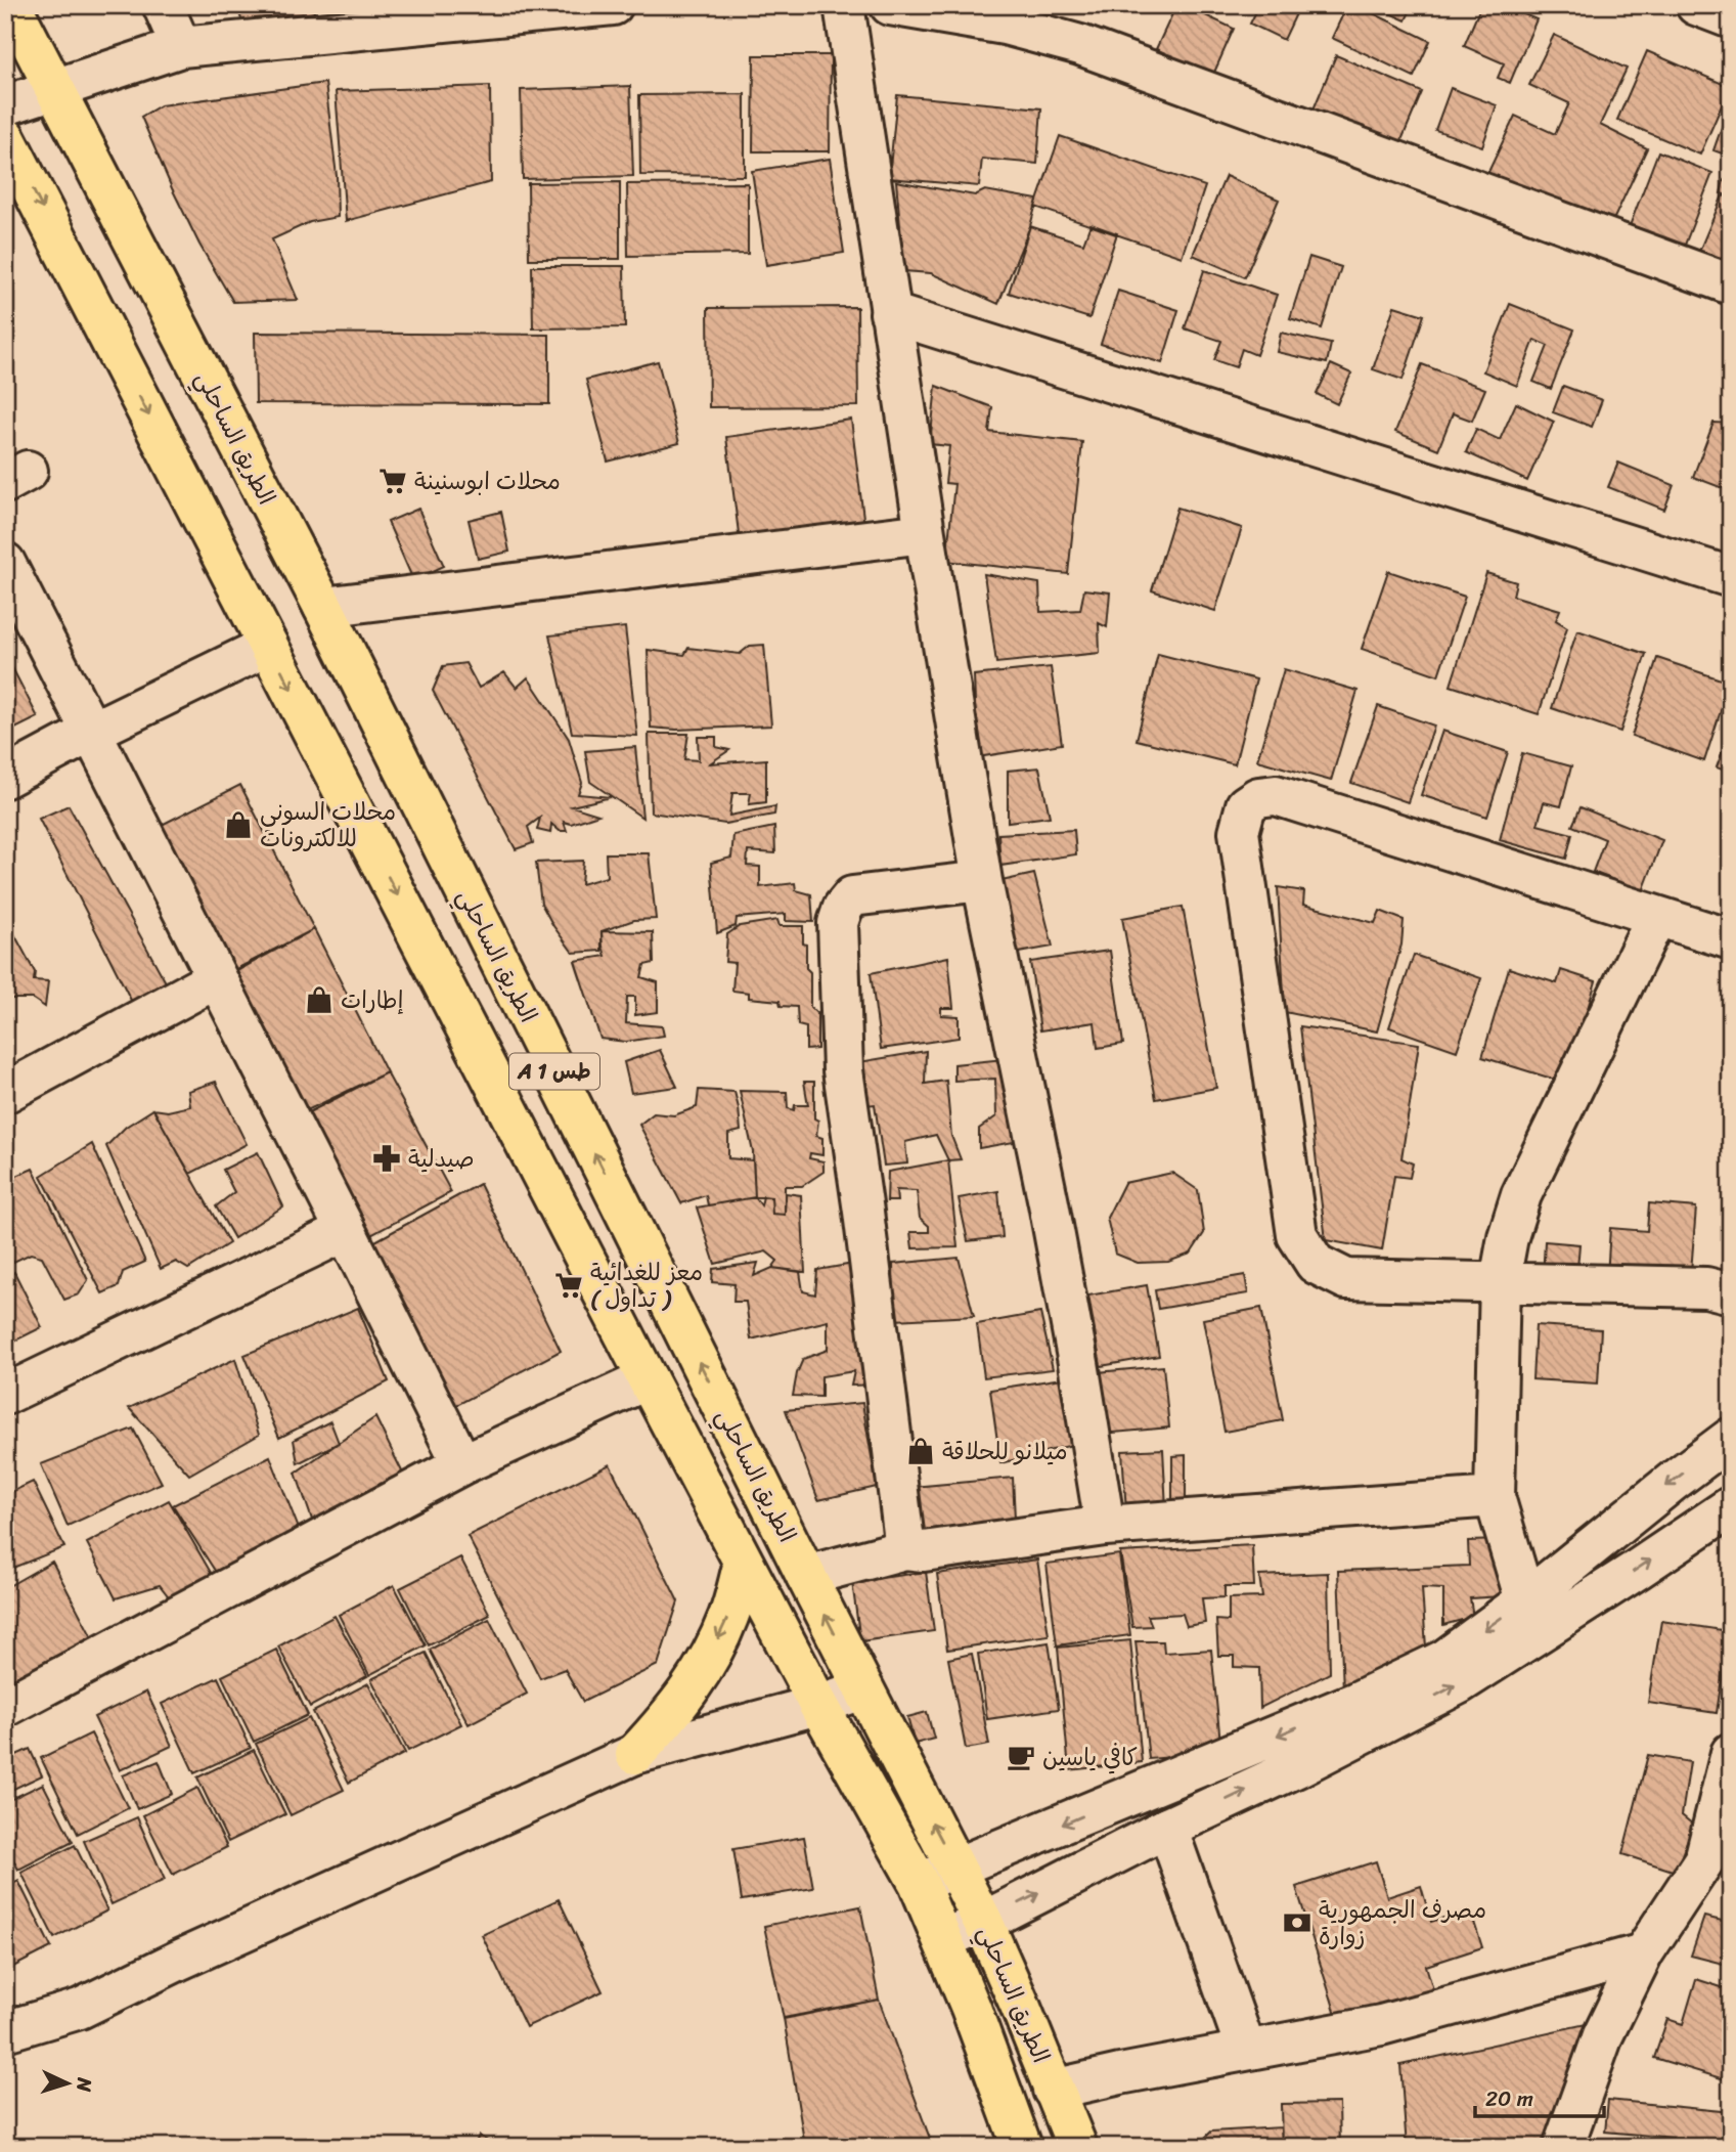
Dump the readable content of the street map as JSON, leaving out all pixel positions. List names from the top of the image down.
{
  "streets": {
    "highway": ["الطريق الساحلي", "A 1 طس"]
  },
  "places": {
    "supermarket": ["محلات ابوسنينة", "معز للغدائية ( تداول )"],
    "shop": ["محلات السوني للالكترونات", "إطارات", "ميلانو للحلاقة"],
    "pharmacy": ["صيدلية"],
    "cafe": ["كافي ياسين"],
    "bank": ["مصرف الجمهورية زوارة"]
  },
  "scale_bar": "20 m",
  "north": "right"
}
